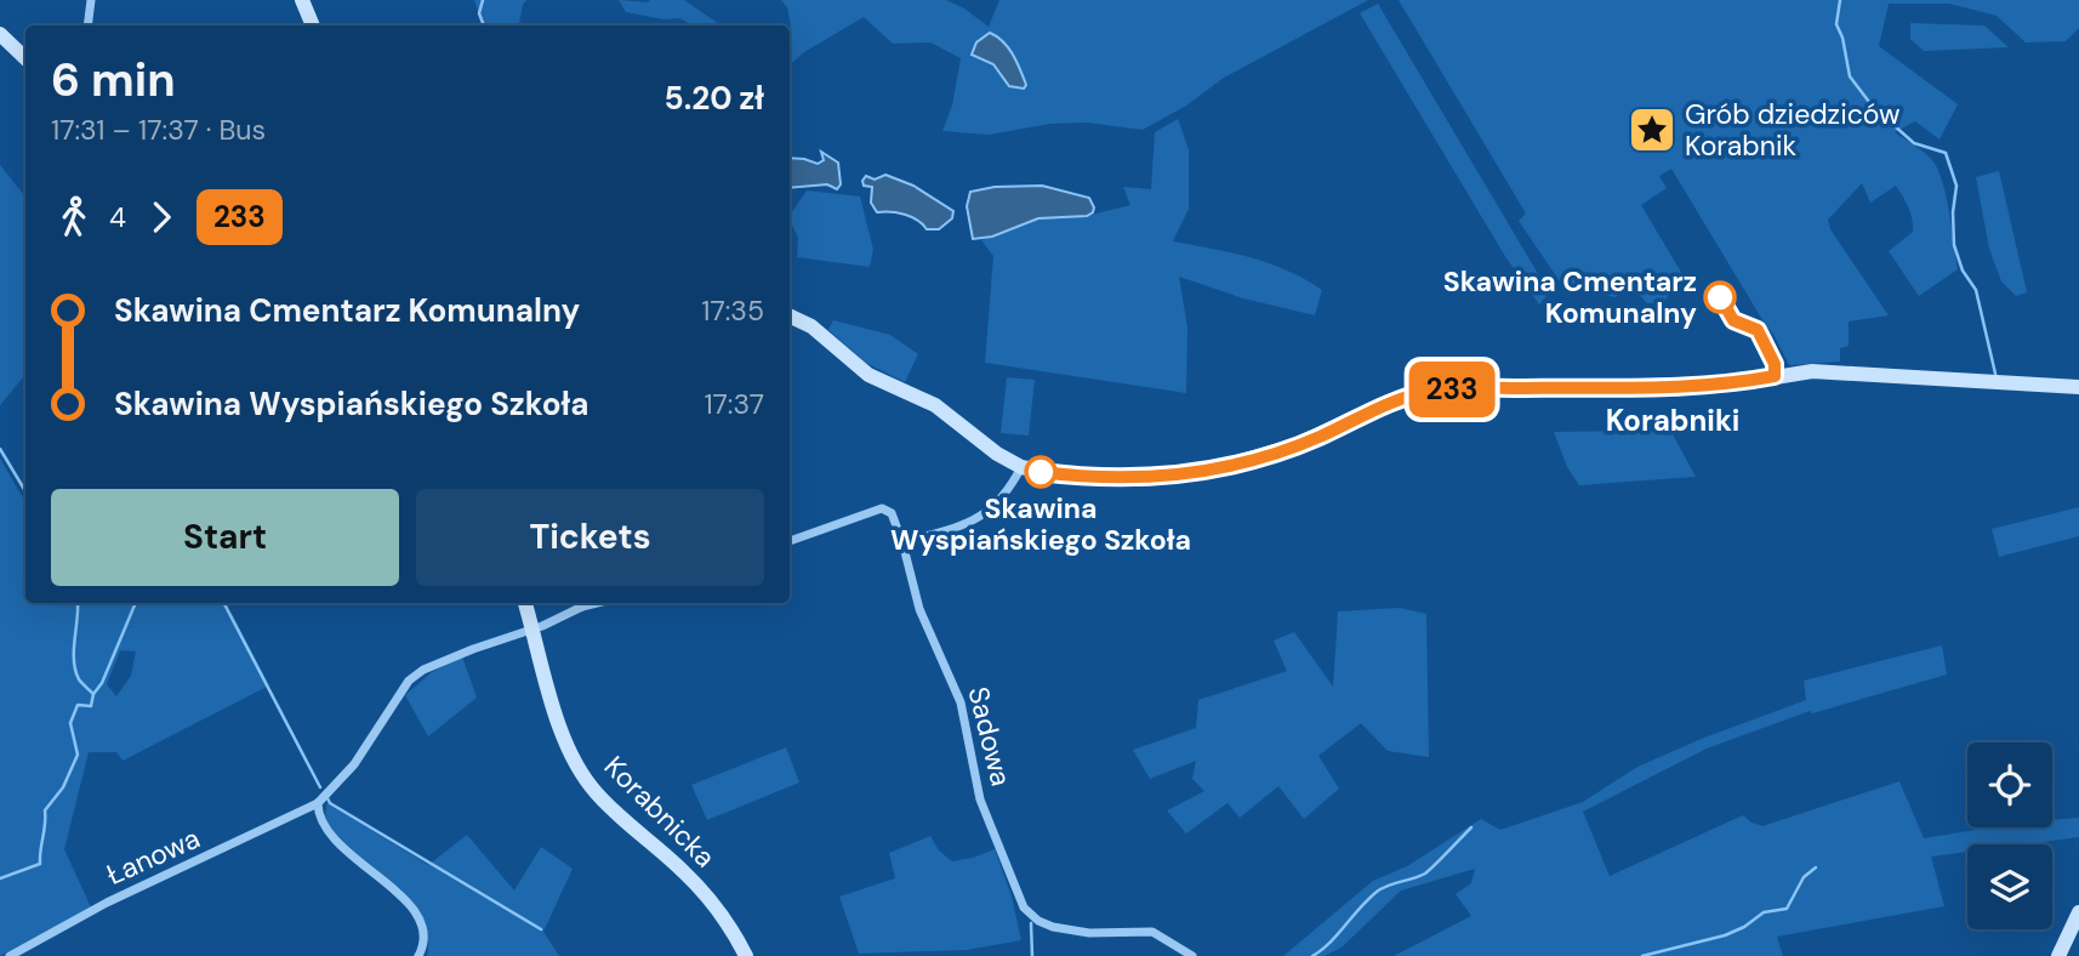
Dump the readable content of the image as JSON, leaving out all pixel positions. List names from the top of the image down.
{
  "streets": {
    "street": ["Sadowa", "Korabnicka", "Łanowa"]
  },
  "crossings": [
    ["Korabnicka", "Łanowa"]
  ],
  "districts": ["Korabniki"],
  "places": {
    "place": ["Grób dziedziców Korabnik"],
    "other": ["Skawina Cmentarz Komunalny", "Skawina Wyspiańskiego Szkoła"]
  },
  "lines": ["bus line 233"],
  "page": {
    "on_map": "233",
    "heading": ["6 min", "17:31 – 17:37 · Bus", "5.20 zł"],
    "legs": ["4", "233"],
    "list": [
      {
        "name": "Skawina Cmentarz Komunalny",
        "value": "17:35"
      },
      {
        "name": "Skawina Wyspiańskiego Szkoła",
        "value": "17:37"
      }
    ],
    "buttons": ["Start", "Tickets"]
  }
}
